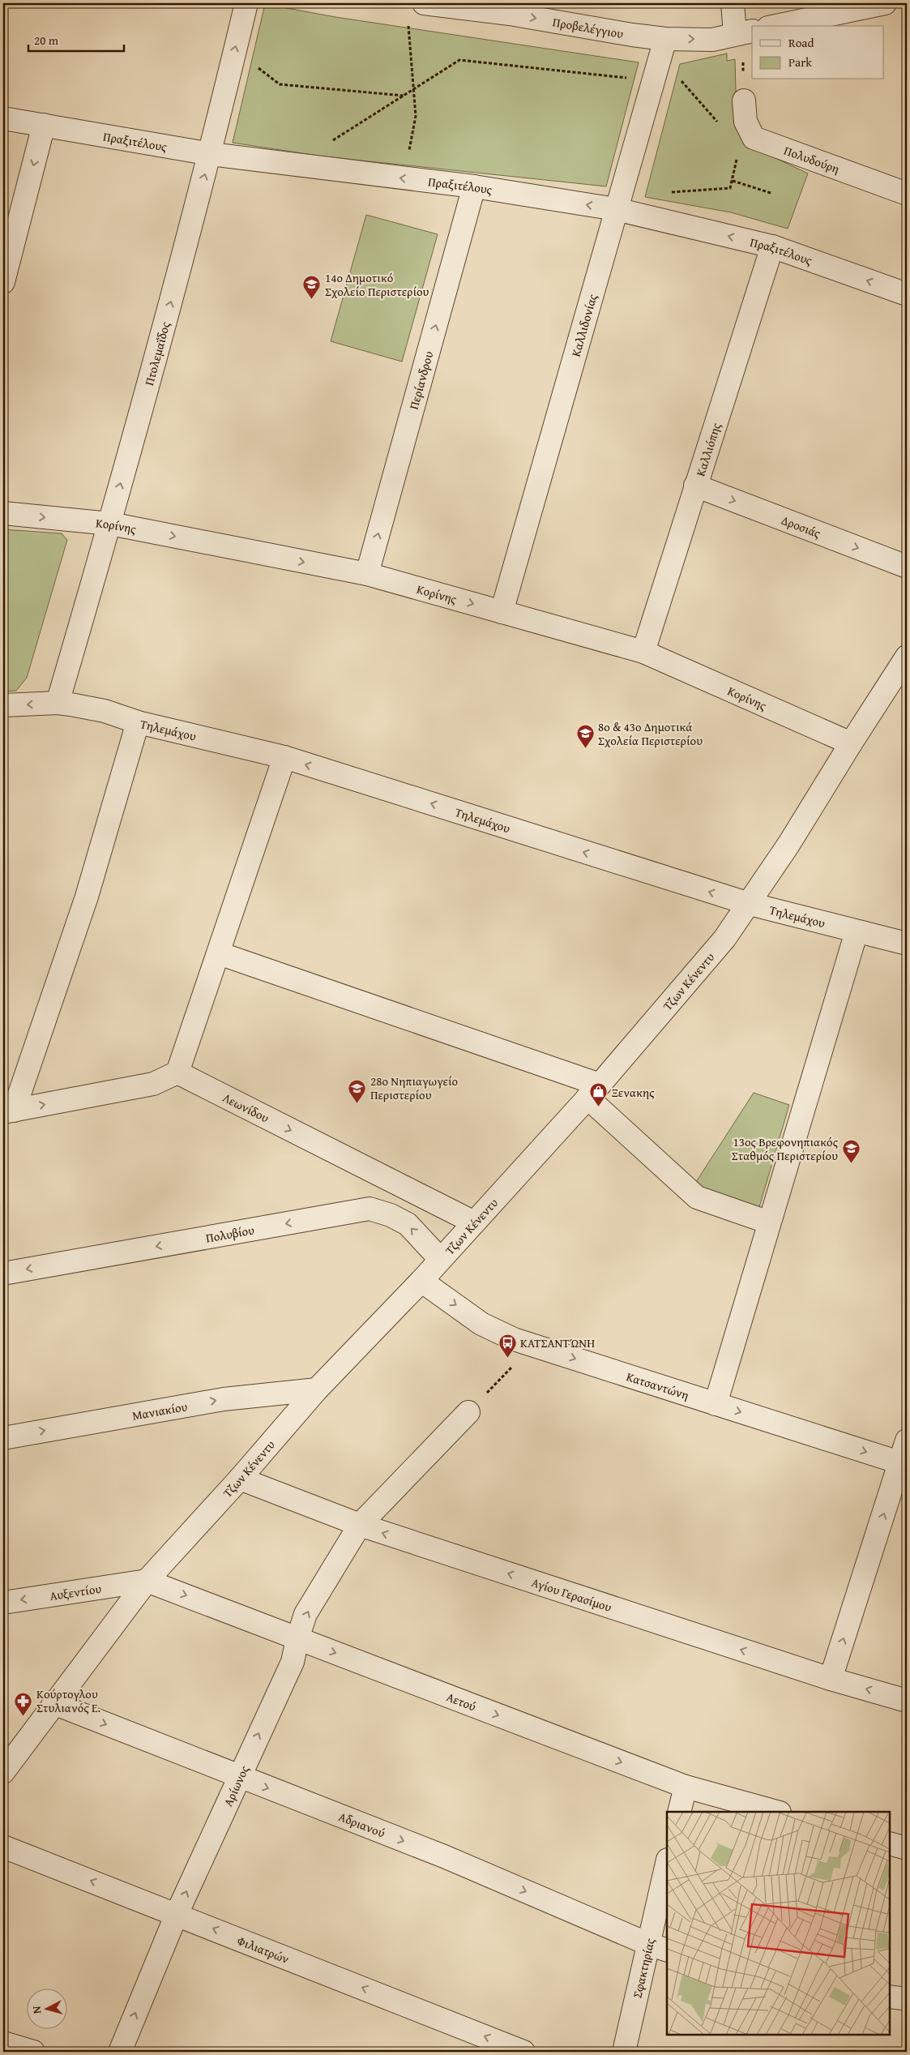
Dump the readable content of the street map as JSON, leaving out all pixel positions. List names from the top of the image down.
{
  "streets": {
    "street": [
      "Προβελέγγιου",
      "Πραξιτέλους",
      "Πολυδούρη",
      "Καλλιδονίας",
      "Πτολεμαΐδος",
      "Περίανδρου",
      "Καλλιόπης",
      "Κορίνης",
      "Δροσιάς",
      "Τηλεμάχου",
      "Τζων Κένεντυ",
      "Λεωνίδου",
      "Πολυβίου",
      "Κατσαντώνη",
      "Μανιακίου",
      "Αυξεντίου",
      "Αγίου Γερασίμου",
      "Αετού",
      "Αρίωνος",
      "Αδριανού",
      "Φιλιατρών",
      "Σφακτηρίας"
    ]
  },
  "crossings": [
    ["Προβελέγγιου", "Καλλιδονίας"],
    ["Πραξιτέλους", "Καλλιδονίας"],
    ["Πραξιτέλους", "Πτολεμαΐδος"],
    ["Πραξιτέλους", "Περίανδρου"],
    ["Πραξιτέλους", "Καλλιόπης"],
    ["Καλλιδονίας", "Κορίνης"],
    ["Πτολεμαΐδος", "Κορίνης"],
    ["Πτολεμαΐδος", "Τηλεμάχου"],
    ["Περίανδρου", "Κορίνης"],
    ["Καλλιόπης", "Κορίνης"],
    ["Καλλιόπης", "Δροσιάς"],
    ["Κορίνης", "Τζων Κένεντυ"],
    ["Τηλεμάχου", "Τζων Κένεντυ"],
    ["Τζων Κένεντυ", "Λεωνίδου"],
    ["Τζων Κένεντυ", "Πολυβίου"],
    ["Τζων Κένεντυ", "Κατσαντώνη"],
    ["Τζων Κένεντυ", "Μανιακίου"],
    ["Τζων Κένεντυ", "Αυξεντίου"],
    ["Τζων Κένεντυ", "Αγίου Γερασίμου"],
    ["Τζων Κένεντυ", "Αετού"],
    ["Τζων Κένεντυ", "Αδριανού"],
    ["Αυξεντίου", "Αετού"],
    ["Αγίου Γερασίμου", "Αρίωνος"],
    ["Αετού", "Αρίωνος"],
    ["Αρίωνος", "Αδριανού"],
    ["Αρίωνος", "Φιλιατρών"],
    ["Αδριανού", "Σφακτηρίας"]
  ],
  "one_way": [
    "Προβελέγγιου",
    "Πραξιτέλους",
    "Περίανδρου",
    "Κορίνης",
    "Δροσιάς",
    "Τηλεμάχου",
    "Κατσαντώνη",
    "Μανιακίου",
    "Αυξεντίου",
    "Αγίου Γερασίμου",
    "Αετού",
    "Αρίωνος",
    "Αδριανού",
    "Φιλιατρών"
  ],
  "places": {
    "school or university": [
      "14ο Δημοτικό Σχολείο Περιστερίου",
      "8ο & 43ο Δημοτικά Σχολεία Περιστερίου",
      "28ο Νηπιαγωγείο Περιστερίου",
      "13ος Βρεφονηπιακός Σταθμός Περιστερίου"
    ],
    "shop": ["Ξενακης"],
    "bus stop": ["ΚΑΤΣΑΝΤΏΝΗ"],
    "pharmacy": ["Κούρτογλου Στυλιανός Ε."]
  },
  "legend": ["Road", "Park"],
  "scale_bar": "20 m",
  "north": "left"
}
